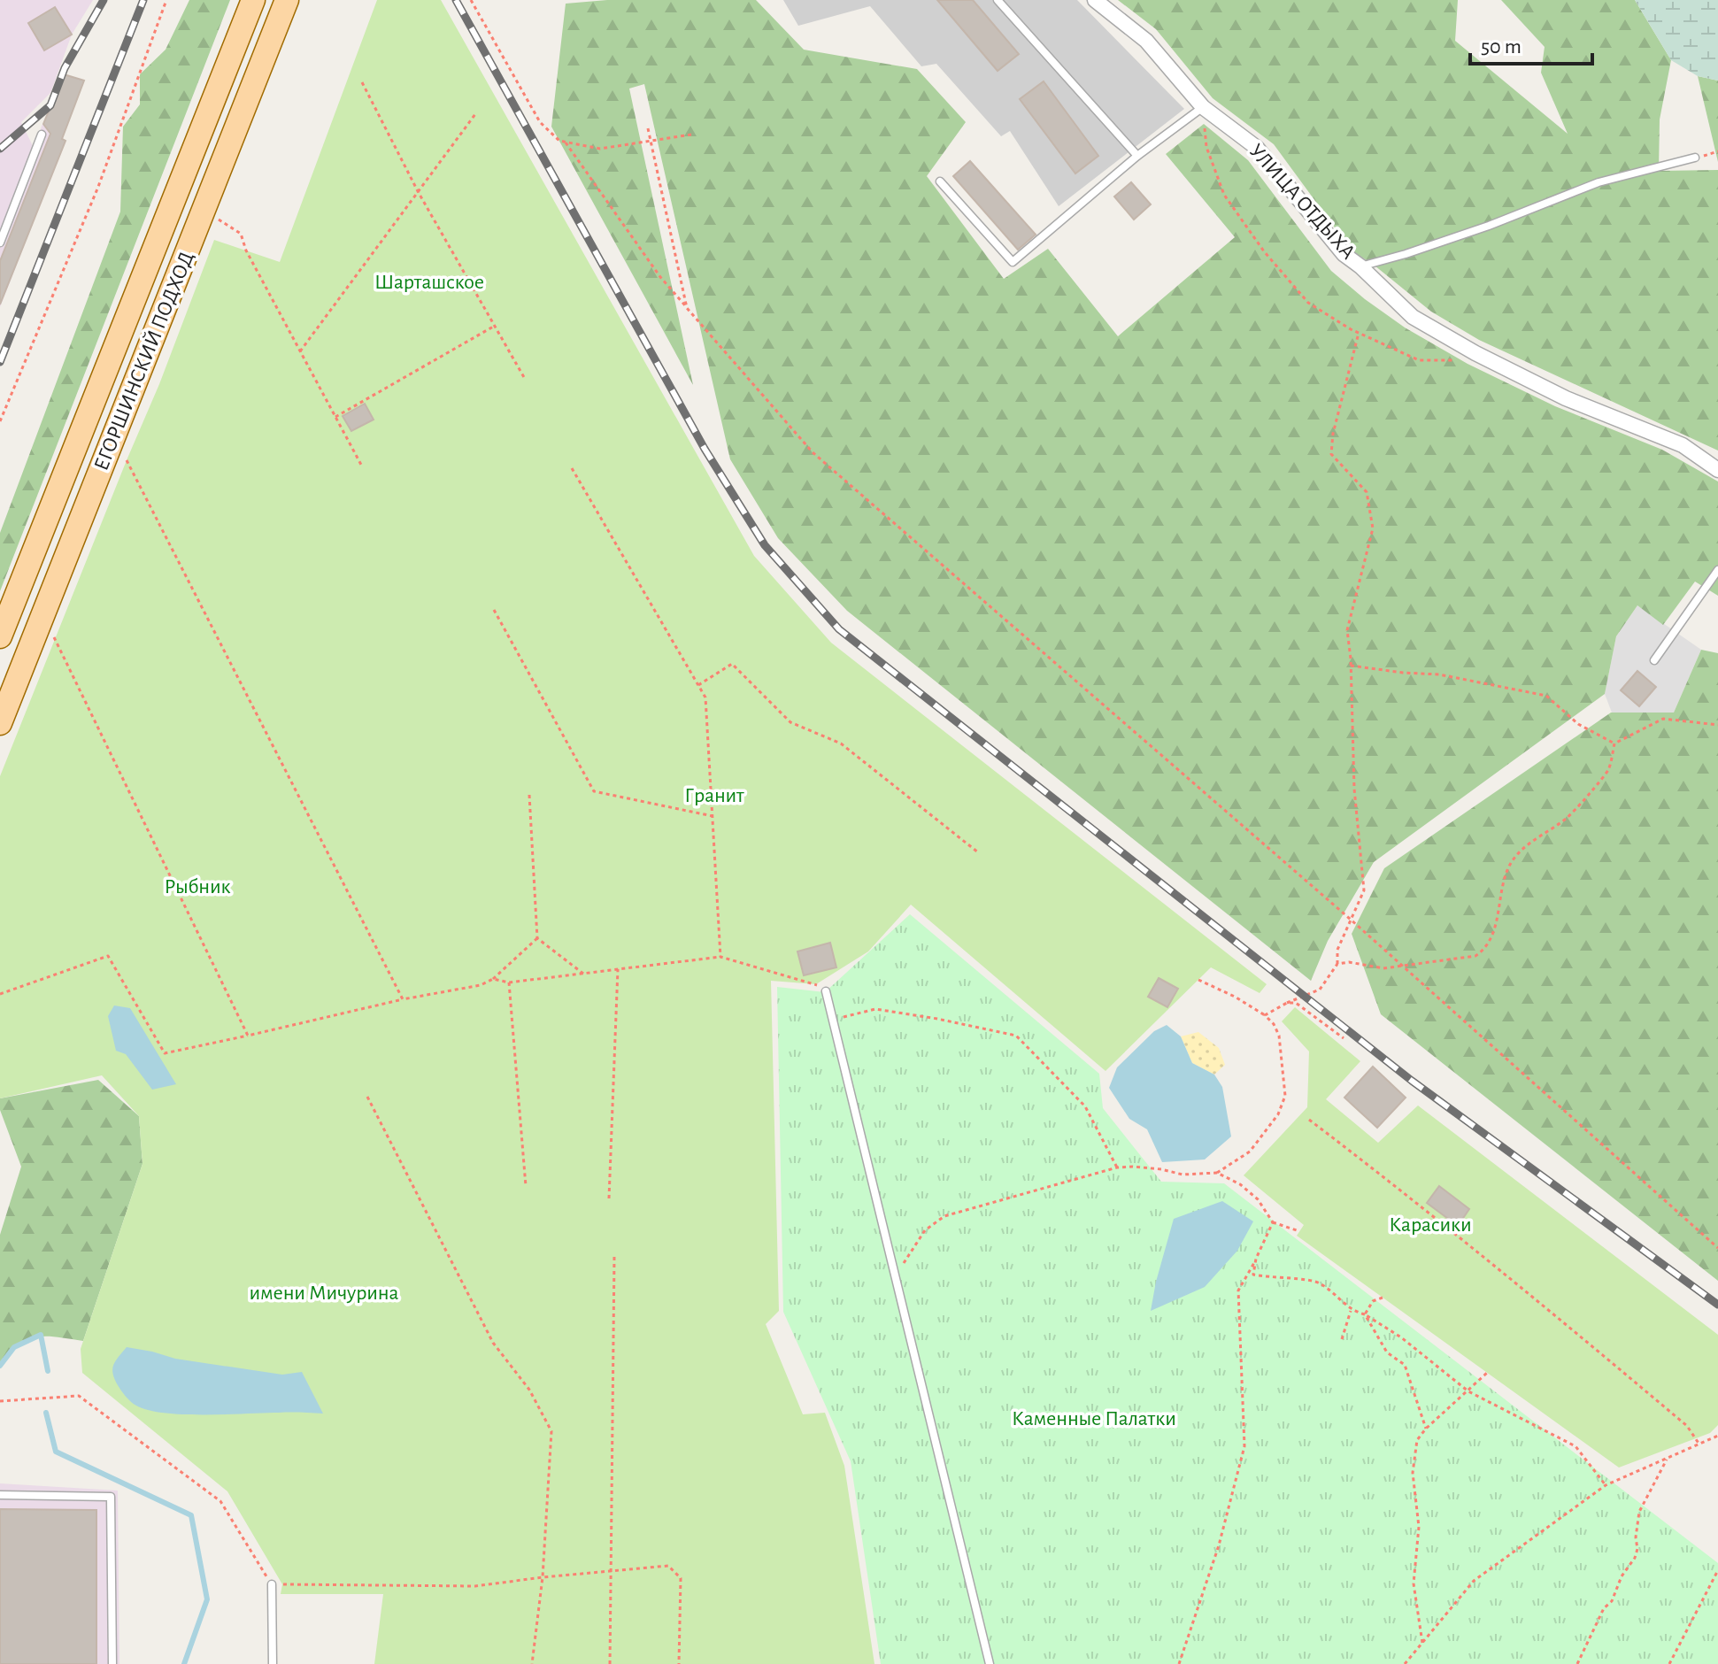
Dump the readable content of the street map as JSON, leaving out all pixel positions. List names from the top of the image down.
{
  "streets": {
    "main road": ["ЕГОРШИНСКИЙ ПОДХОД"],
    "street": ["УЛИЦА ОТДЫХА"]
  },
  "parks": [
    "Шарташское",
    "Гранит",
    "Рыбник",
    "Карасики",
    "имени Мичурина",
    "Каменные Палатки"
  ],
  "scale_bar": "50 m"
}
